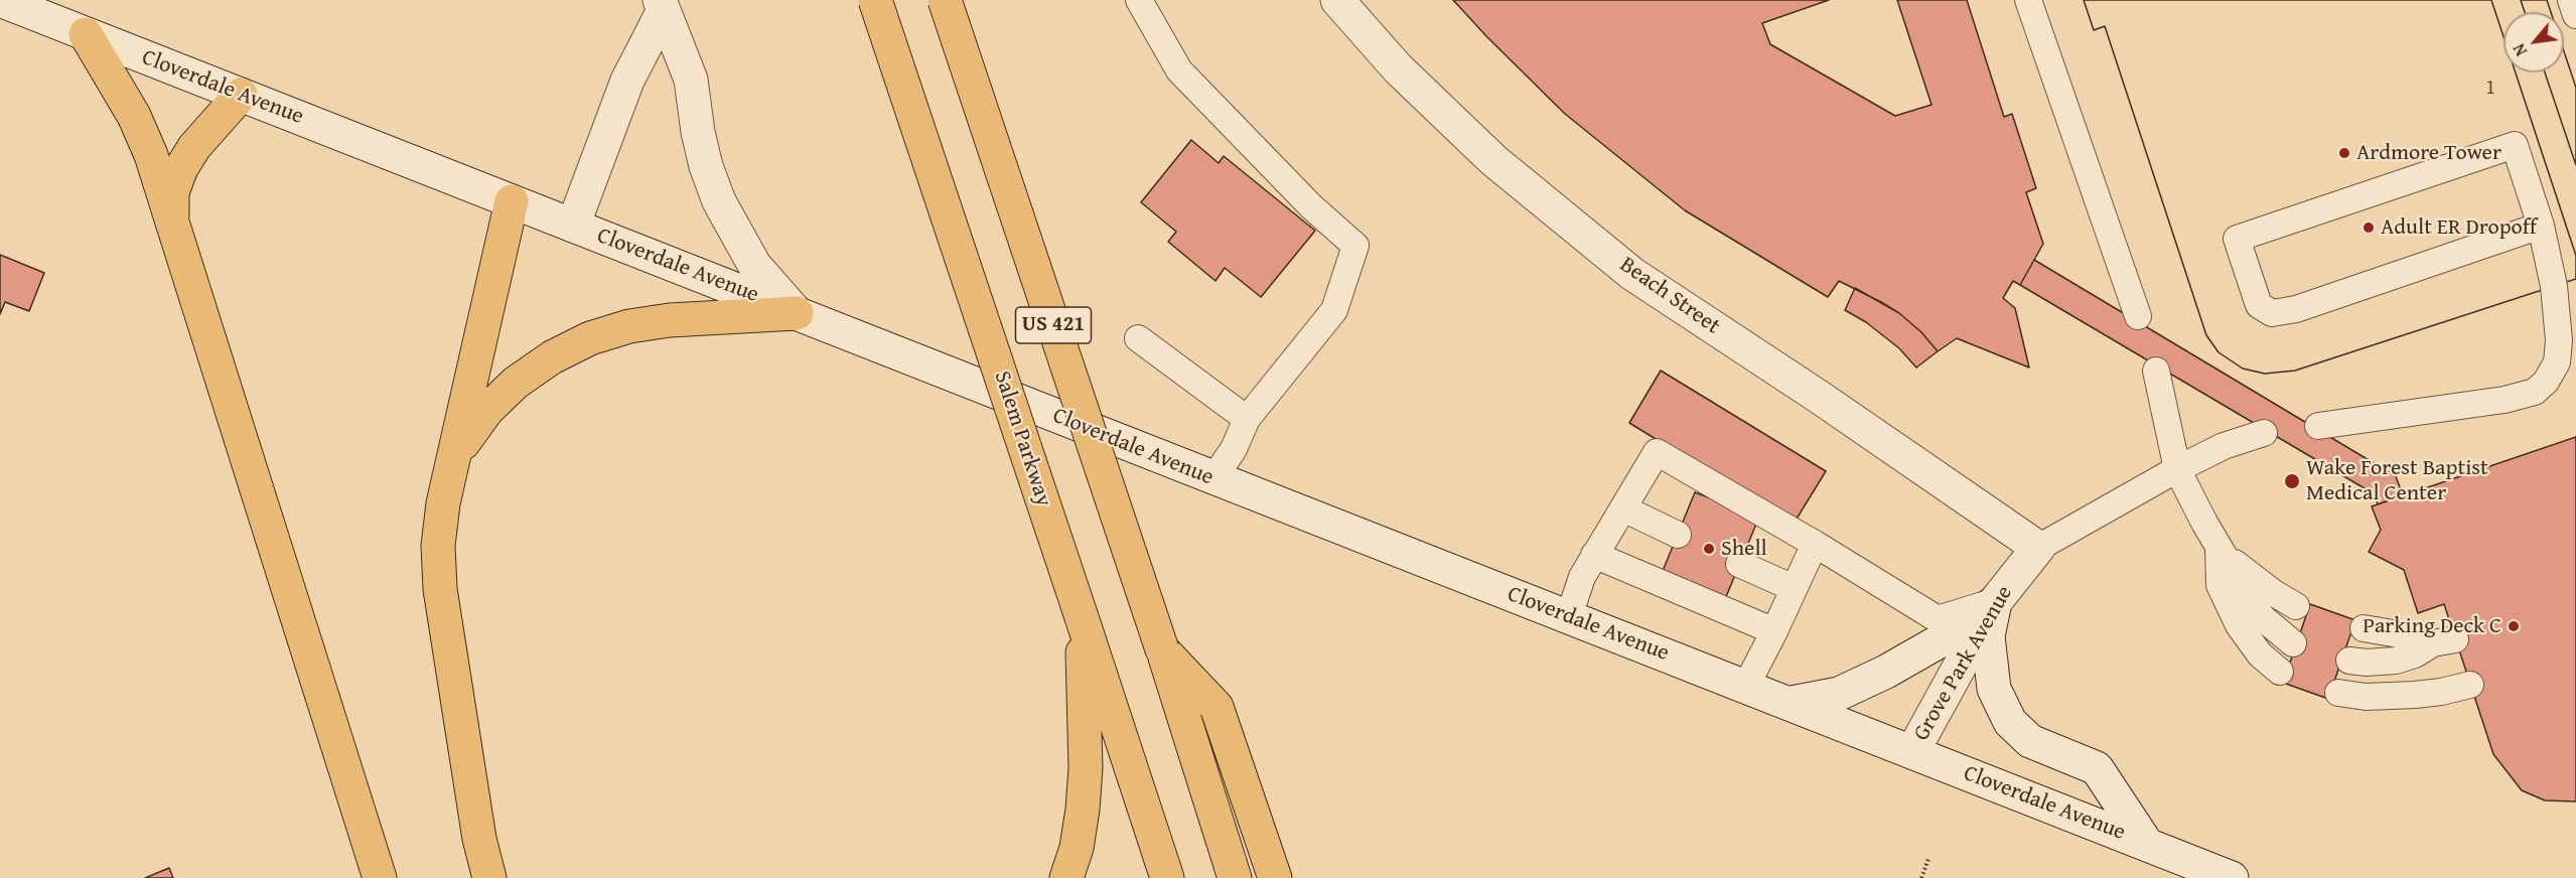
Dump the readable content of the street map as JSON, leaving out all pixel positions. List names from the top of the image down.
{
  "streets": {
    "highway": ["US 421", "Salem Parkway"],
    "main road": ["Cloverdale Avenue", "Beach Street", "Grove Park Avenue"]
  },
  "crossings": [
    ["Cloverdale Avenue", "Grove Park Avenue"],
    ["Beach Street", "Grove Park Avenue"]
  ],
  "places": [
    "Ardmore Tower",
    "Adult ER Dropoff",
    "Wake Forest Baptist Medical Center",
    "Shell",
    "Parking Deck C"
  ],
  "house_numbers": ["1"],
  "north": "bottom left"
}
